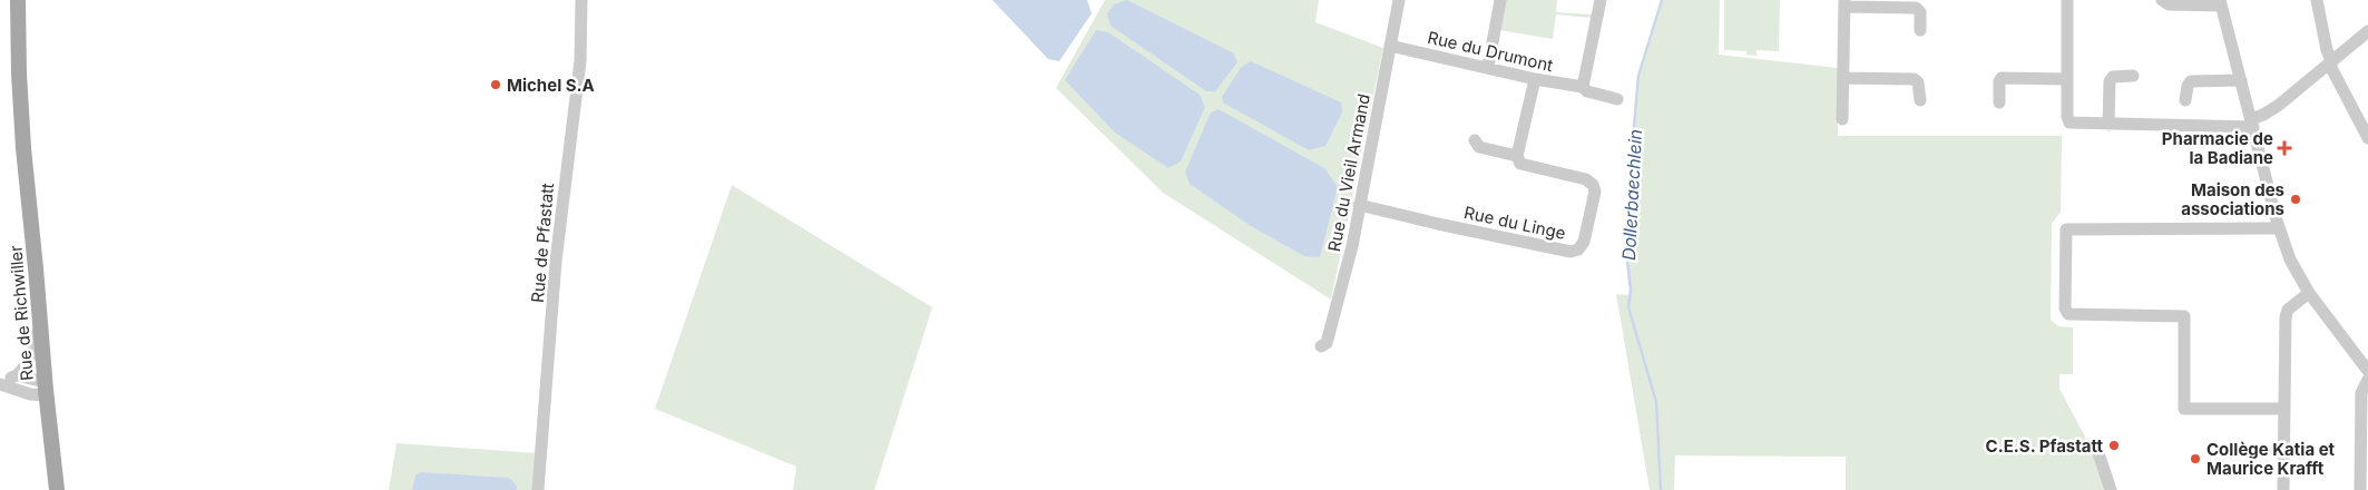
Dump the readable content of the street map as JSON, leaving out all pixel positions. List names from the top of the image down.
{
  "streets": {
    "main road": ["Rue de Richwiller"],
    "street": [
      "Rue du Drumont",
      "Rue du Vieil Armand",
      "Rue du Linge",
      "Rue de Pfastatt"
    ]
  },
  "crossings": [
    ["Rue du Drumont", "Rue du Vieil Armand"],
    ["Rue du Vieil Armand", "Rue du Linge"]
  ],
  "water": ["Dollerbaechlein"],
  "places": {
    "other": [
      "Michel S.A",
      "Maison des associations",
      "C.E.S. Pfastatt",
      "Collège Katia et Maurice Krafft"
    ],
    "health": ["Pharmacie de la Badiane"]
  }
}
